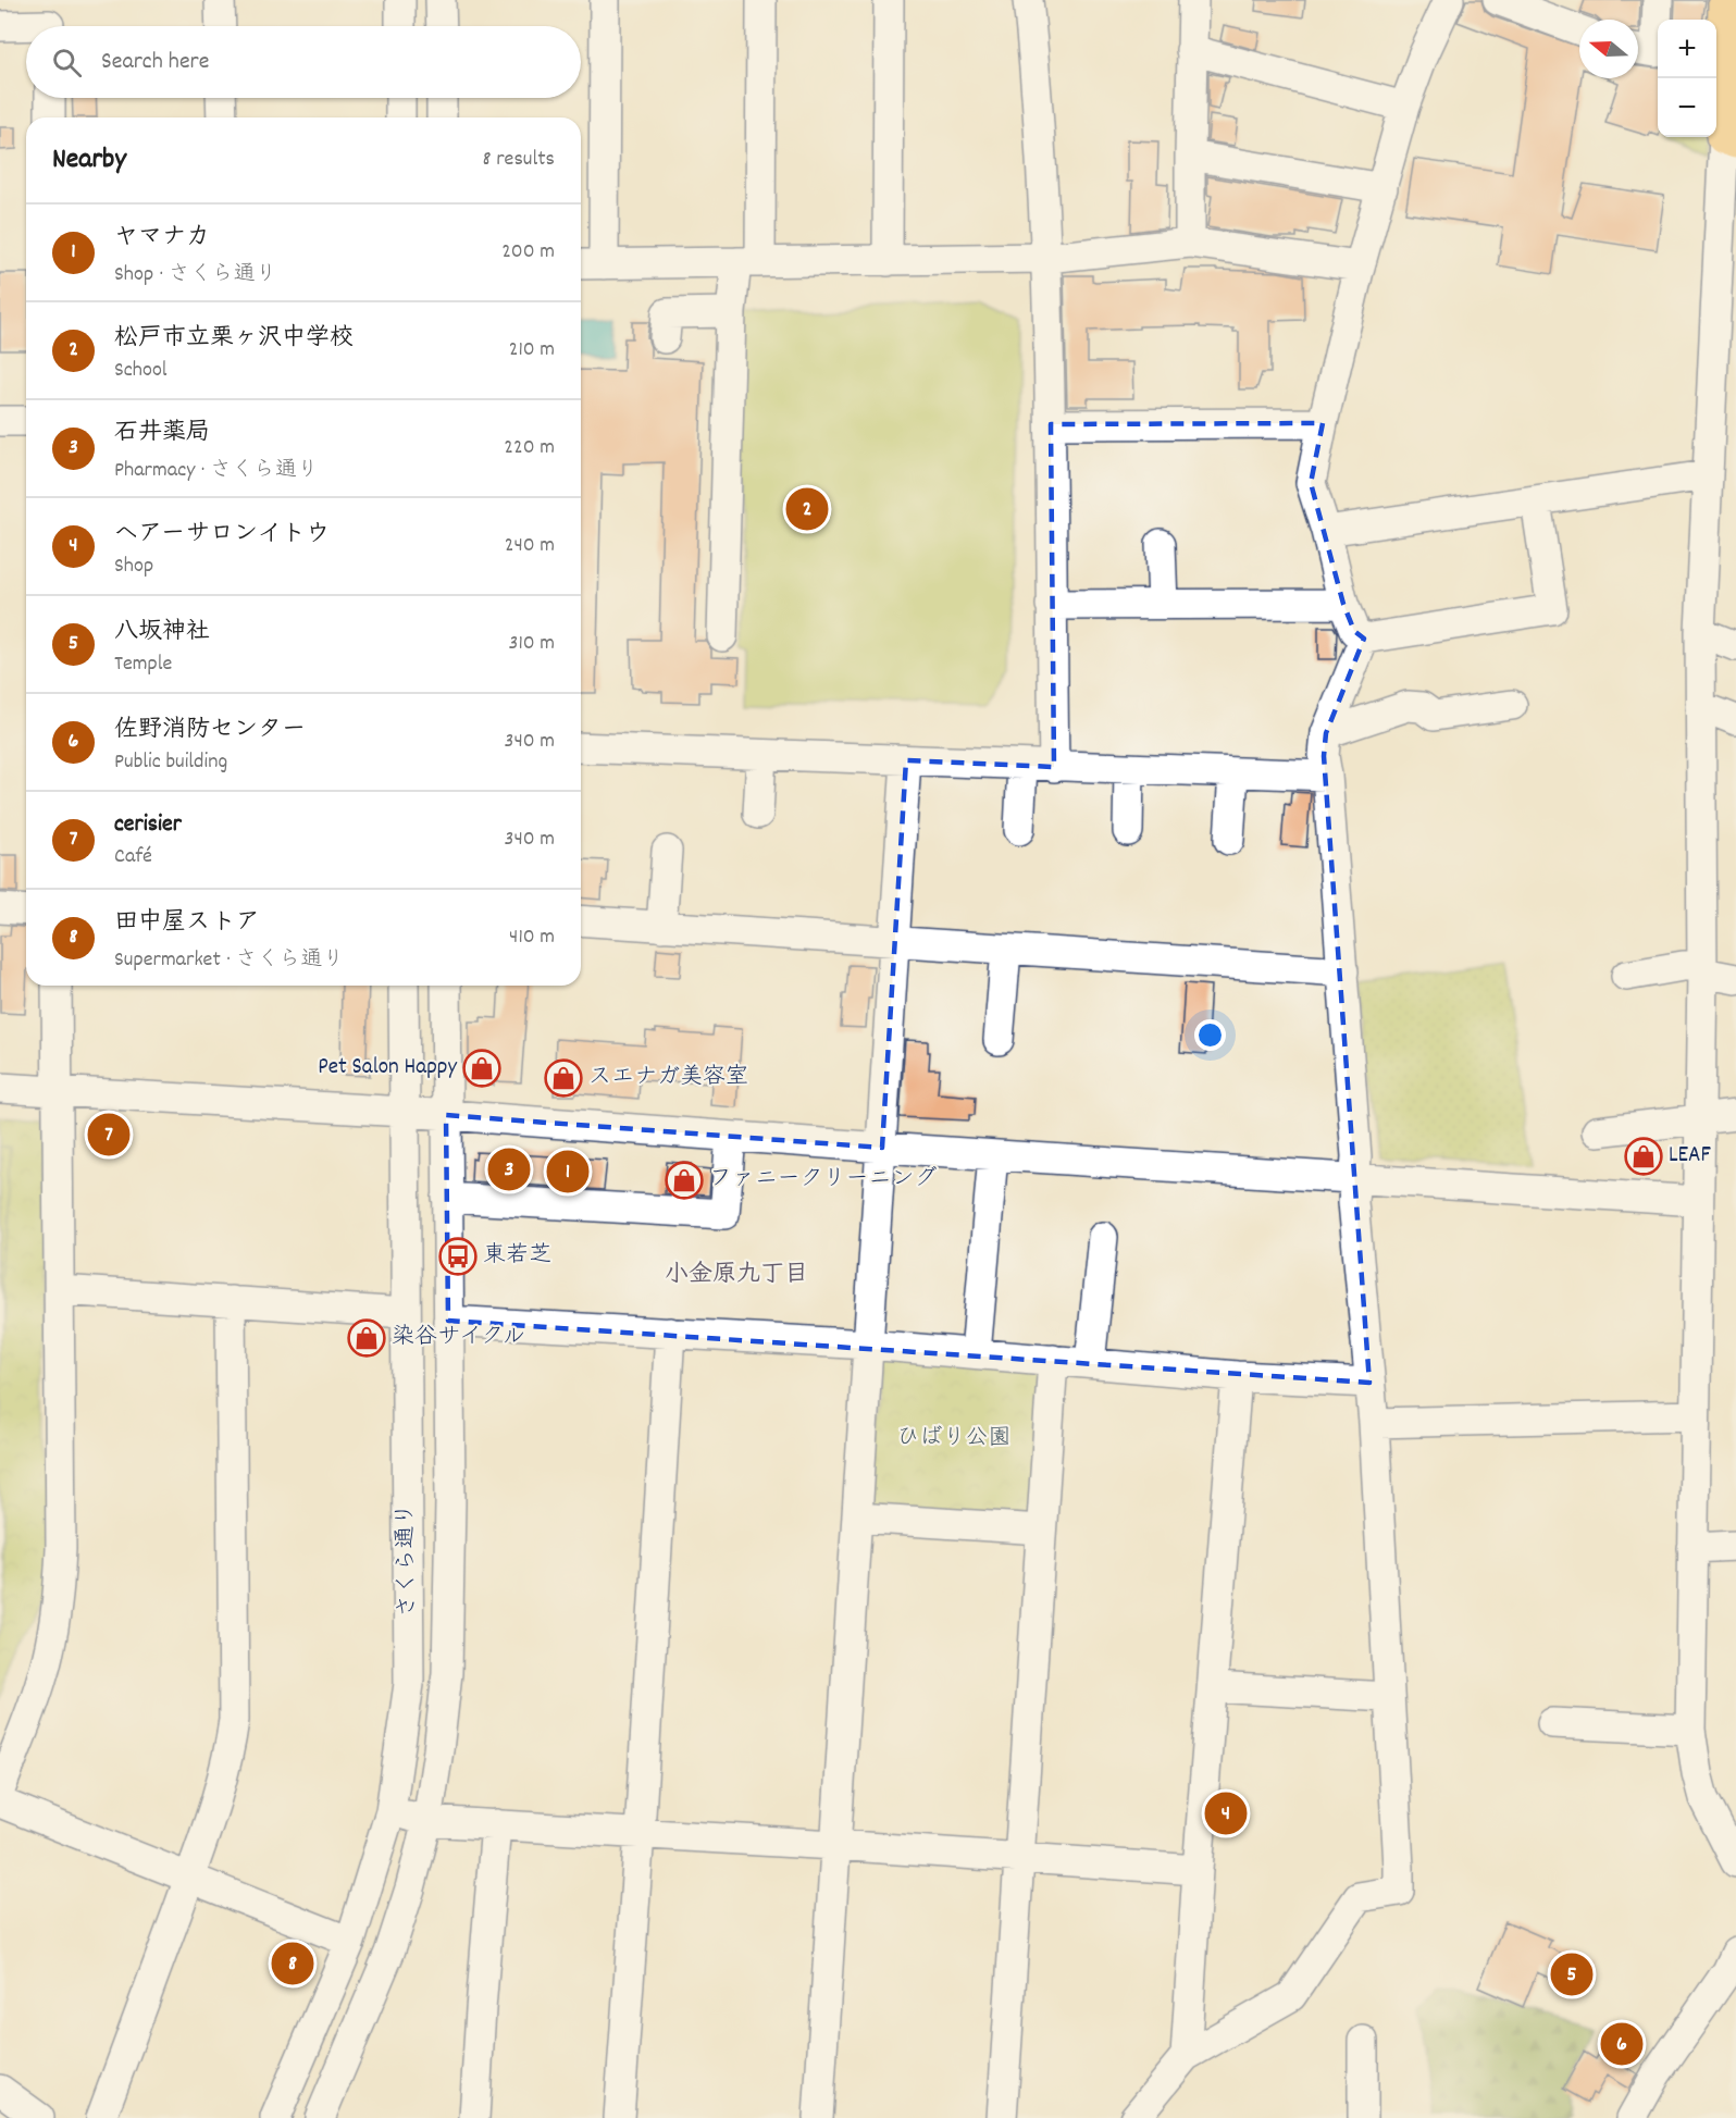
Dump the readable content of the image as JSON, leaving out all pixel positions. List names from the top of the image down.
{
  "streets": {
    "street": ["さくら通り"]
  },
  "districts": ["小金原九丁目"],
  "parks": ["ひばり公園"],
  "places": {
    "shop": [
      "Pet Salon Happy",
      "スエナガ美容室",
      "LEAF",
      "ファニークリーニング",
      "染谷サイクル"
    ],
    "bus stop": ["東若芝"]
  },
  "north": "left",
  "page": {
    "map_buttons": ["+", "−"],
    "search": "Search here",
    "heading": ["Nearby", "8 results"],
    "list": [
      {
        "mark": "1",
        "name": "ヤマナカ",
        "note": "Shop · さくら通り",
        "value": "200 m"
      },
      {
        "mark": "2",
        "name": "松戸市立栗ヶ沢中学校",
        "note": "School",
        "value": "210 m"
      },
      {
        "mark": "3",
        "name": "石井薬局",
        "note": "Pharmacy · さくら通り",
        "value": "220 m"
      },
      {
        "mark": "4",
        "name": "ヘアーサロンイトウ",
        "note": "Shop",
        "value": "240 m"
      },
      {
        "mark": "5",
        "name": "八坂神社",
        "note": "Temple",
        "value": "310 m"
      },
      {
        "mark": "6",
        "name": "佐野消防センター",
        "note": "Public building",
        "value": "340 m"
      },
      {
        "mark": "7",
        "name": "cerisier",
        "note": "Café",
        "value": "340 m"
      },
      {
        "mark": "8",
        "name": "田中屋ストア",
        "note": "Supermarket · さくら通り",
        "value": "410 m"
      }
    ],
    "pins": [
      "2",
      "7",
      "3",
      "1",
      "4",
      "8",
      "5",
      "6"
    ]
  }
}
